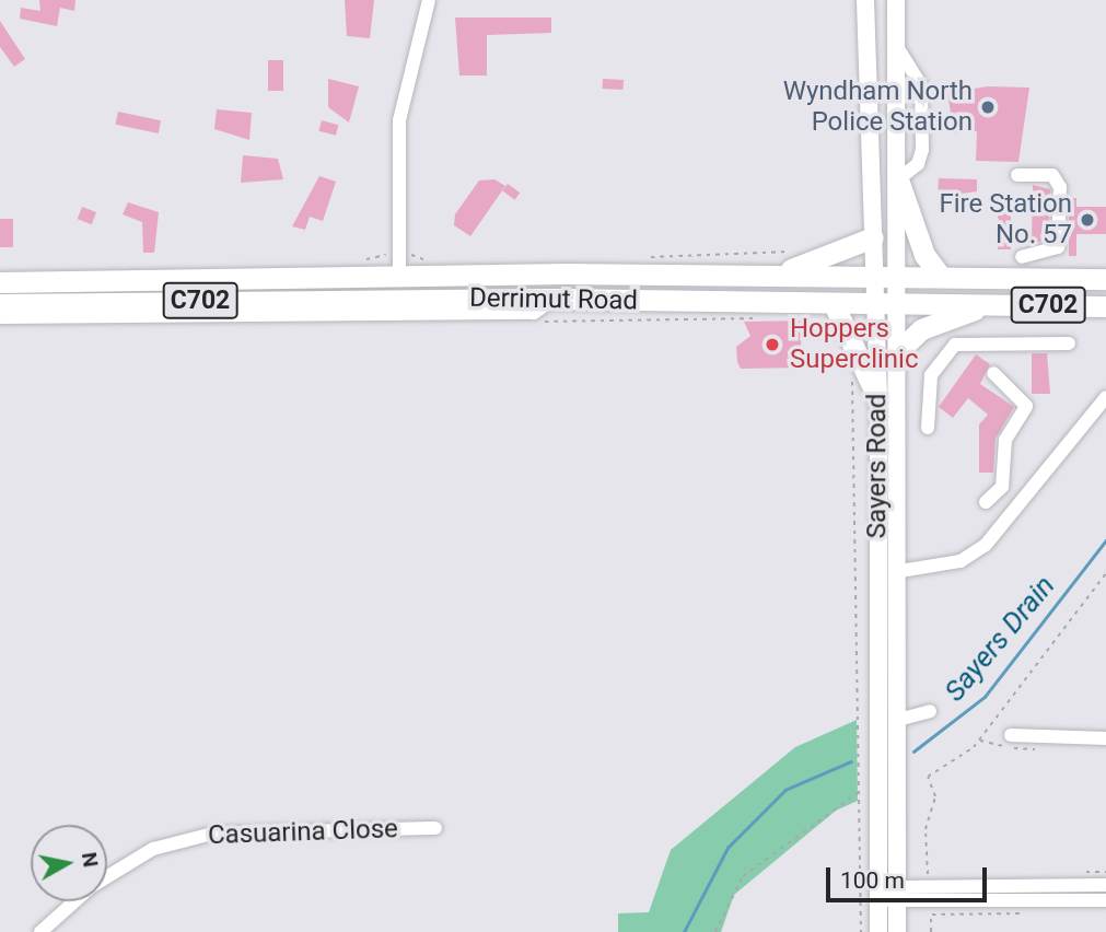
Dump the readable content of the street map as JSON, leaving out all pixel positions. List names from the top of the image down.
{
  "streets": {
    "highway": ["Derrimut Road", "C702"],
    "main road": ["Sayers Road"],
    "street": ["Casuarina Close"]
  },
  "crossings": [
    ["Derrimut Road", "Sayers Road"]
  ],
  "water": ["Sayers Drain"],
  "places": ["Wyndham North Police Station", "Fire Station No. 57", "Hoppers Superclinic"],
  "scale_bar": "100 m",
  "north": "right"
}
